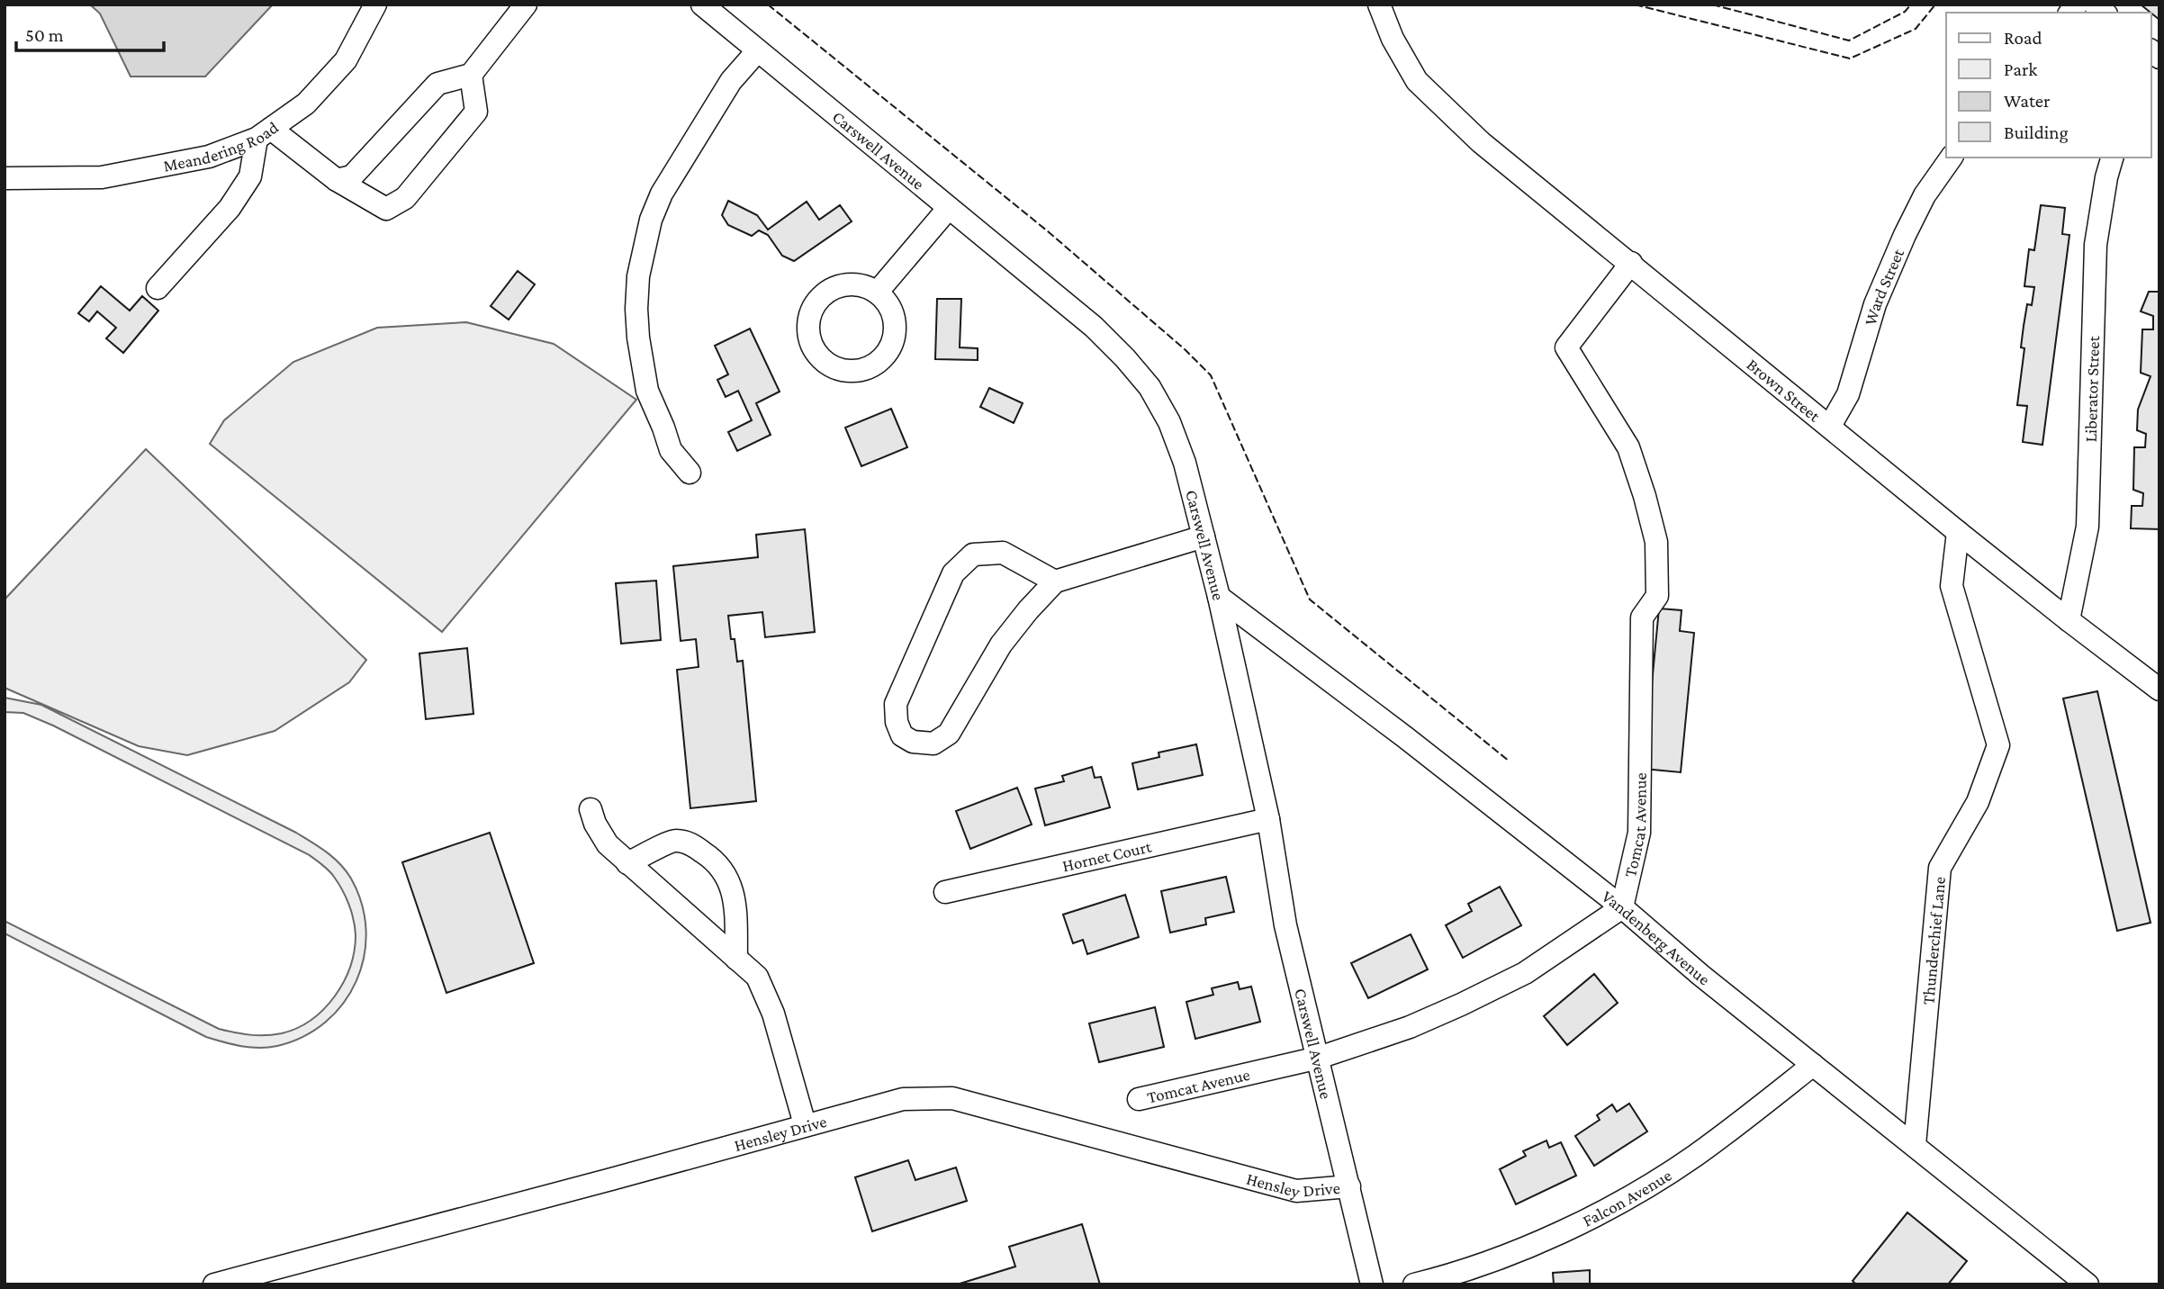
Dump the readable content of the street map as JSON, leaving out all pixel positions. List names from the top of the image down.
{
  "streets": {
    "street": [
      "Meandering Road",
      "Carswell Avenue",
      "Ward Street",
      "Liberator Street",
      "Brown Street",
      "Tomcat Avenue",
      "Hornet Court",
      "Vandenberg Avenue",
      "Thunderchief Lane",
      "Hensley Drive",
      "Falcon Avenue"
    ]
  },
  "crossings": [
    ["Carswell Avenue", "Tomcat Avenue"],
    ["Carswell Avenue", "Hornet Court"],
    ["Carswell Avenue", "Vandenberg Avenue"],
    ["Carswell Avenue", "Hensley Drive"],
    ["Ward Street", "Brown Street"],
    ["Liberator Street", "Brown Street"],
    ["Brown Street", "Tomcat Avenue"],
    ["Brown Street", "Thunderchief Lane"],
    ["Tomcat Avenue", "Vandenberg Avenue"],
    ["Vandenberg Avenue", "Thunderchief Lane"],
    ["Vandenberg Avenue", "Falcon Avenue"]
  ],
  "legend": [
    "Road",
    "Park",
    "Water",
    "Building"
  ],
  "scale_bar": "50 m"
}
